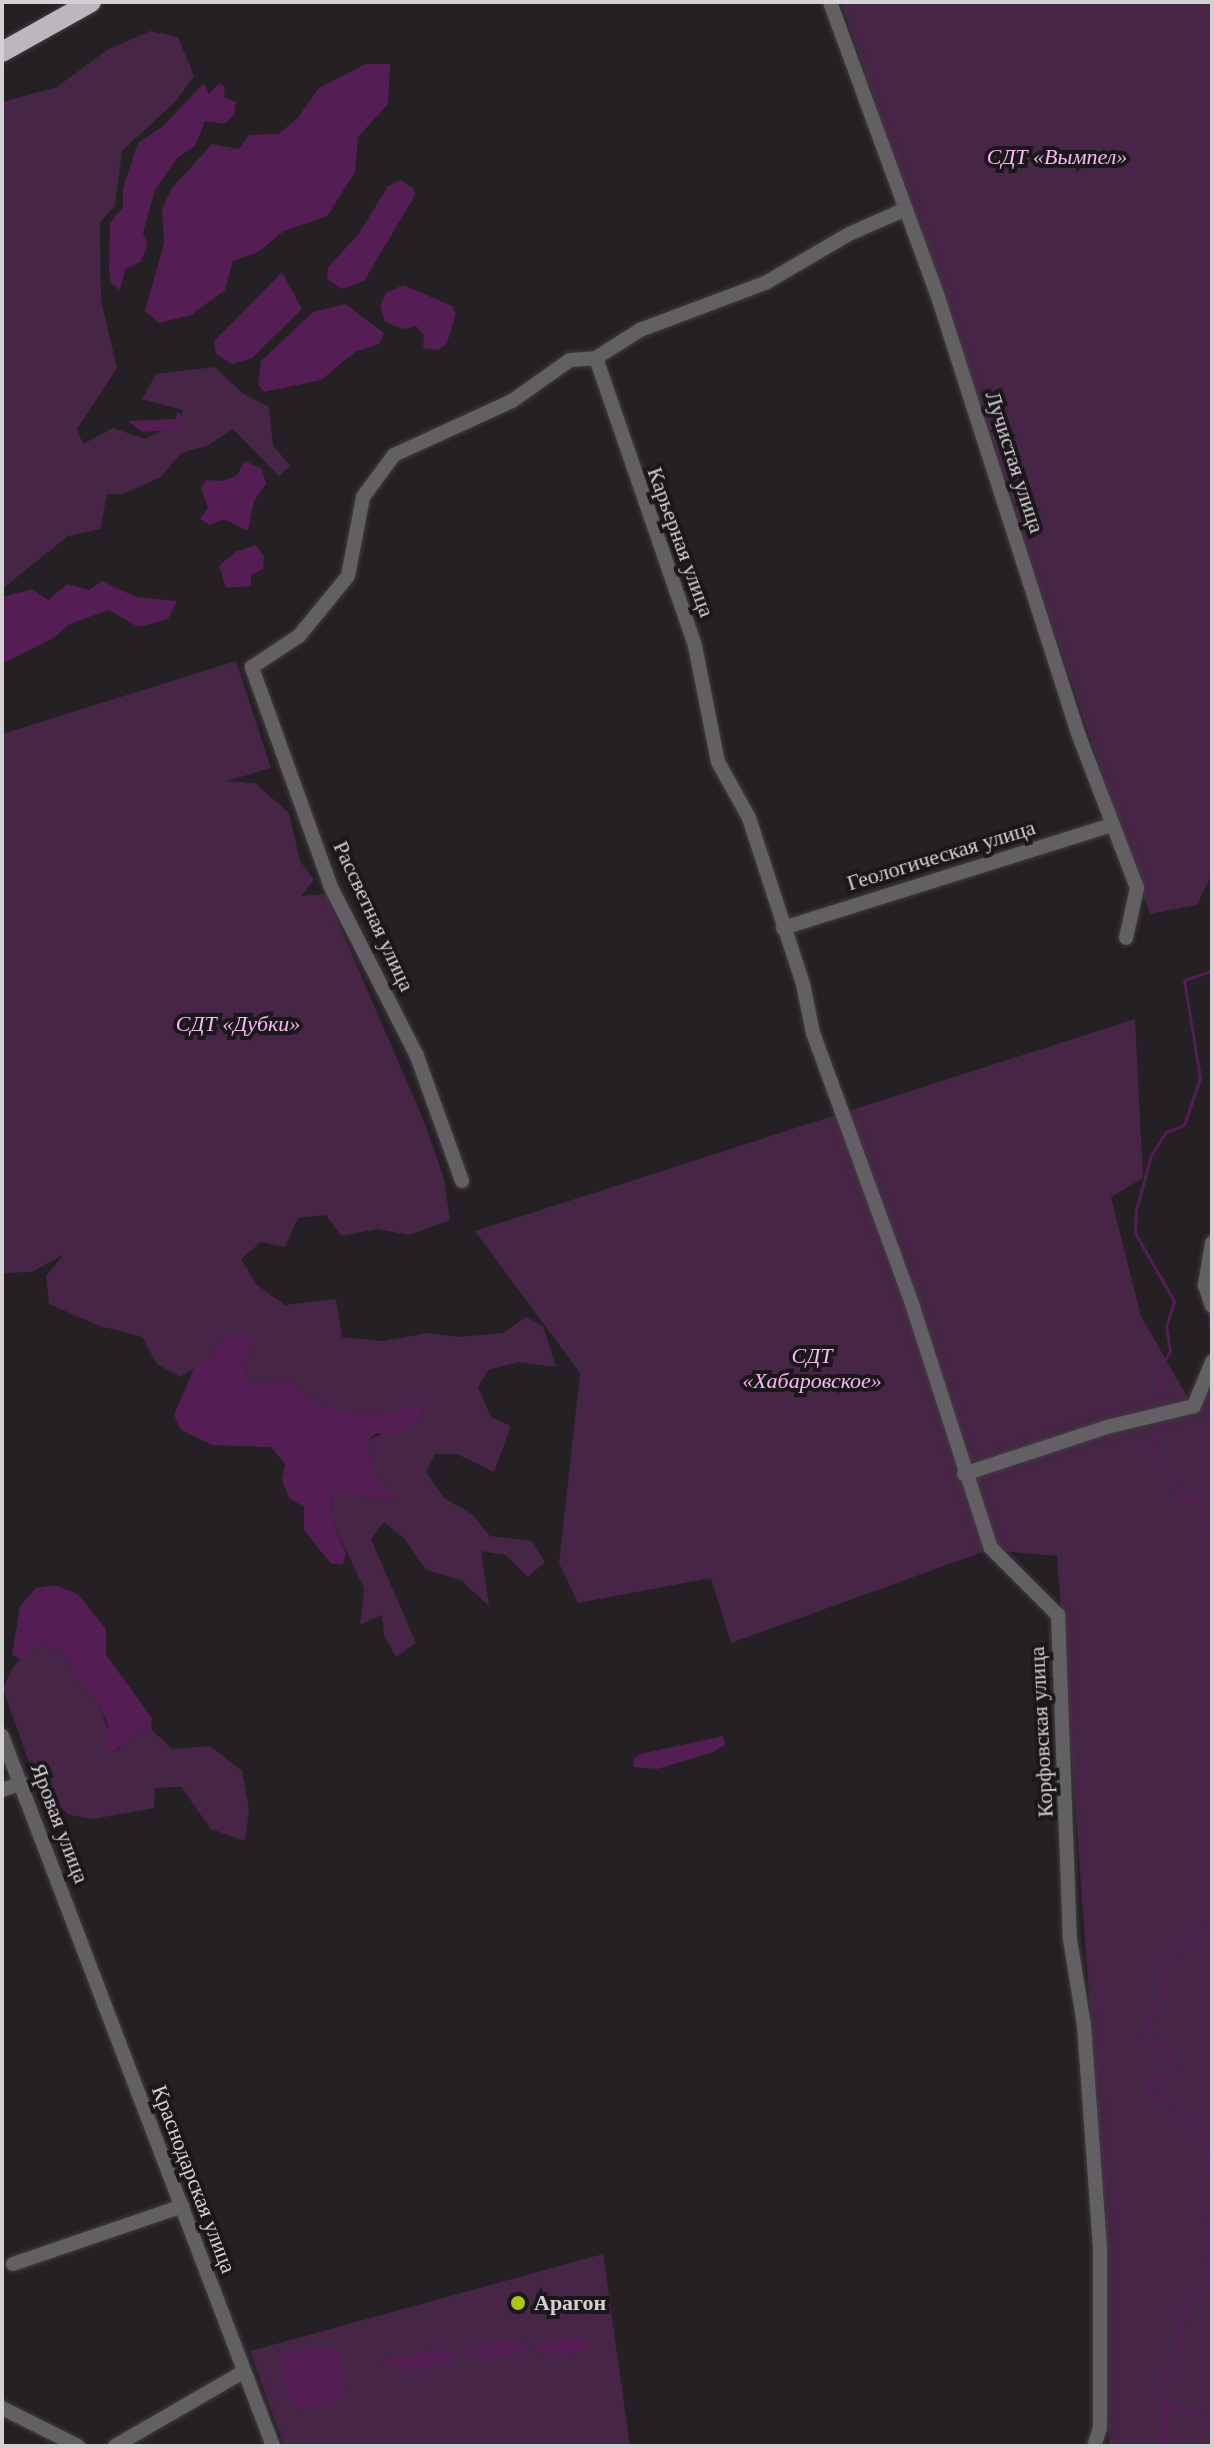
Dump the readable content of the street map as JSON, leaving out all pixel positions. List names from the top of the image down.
{
  "streets": {
    "street": [
      "Лучистая улица",
      "Карьерная улица",
      "Геологическая улица",
      "Рассветная улица",
      "Корфовская улица",
      "Яровая улица",
      "Краснодарская улица"
    ]
  },
  "crossings": [
    ["Лучистая улица", "Геологическая улица"],
    ["Карьерная улица", "Геологическая улица"],
    ["Карьерная улица", "Рассветная улица"],
    ["Карьерная улица", "Корфовская улица"],
    ["Яровая улица", "Краснодарская улица"]
  ],
  "parks": ["СДТ «Вымпел»", "СДТ «Дубки»", "СДТ «Хабаровское»"],
  "places": ["Арагон"]
}
